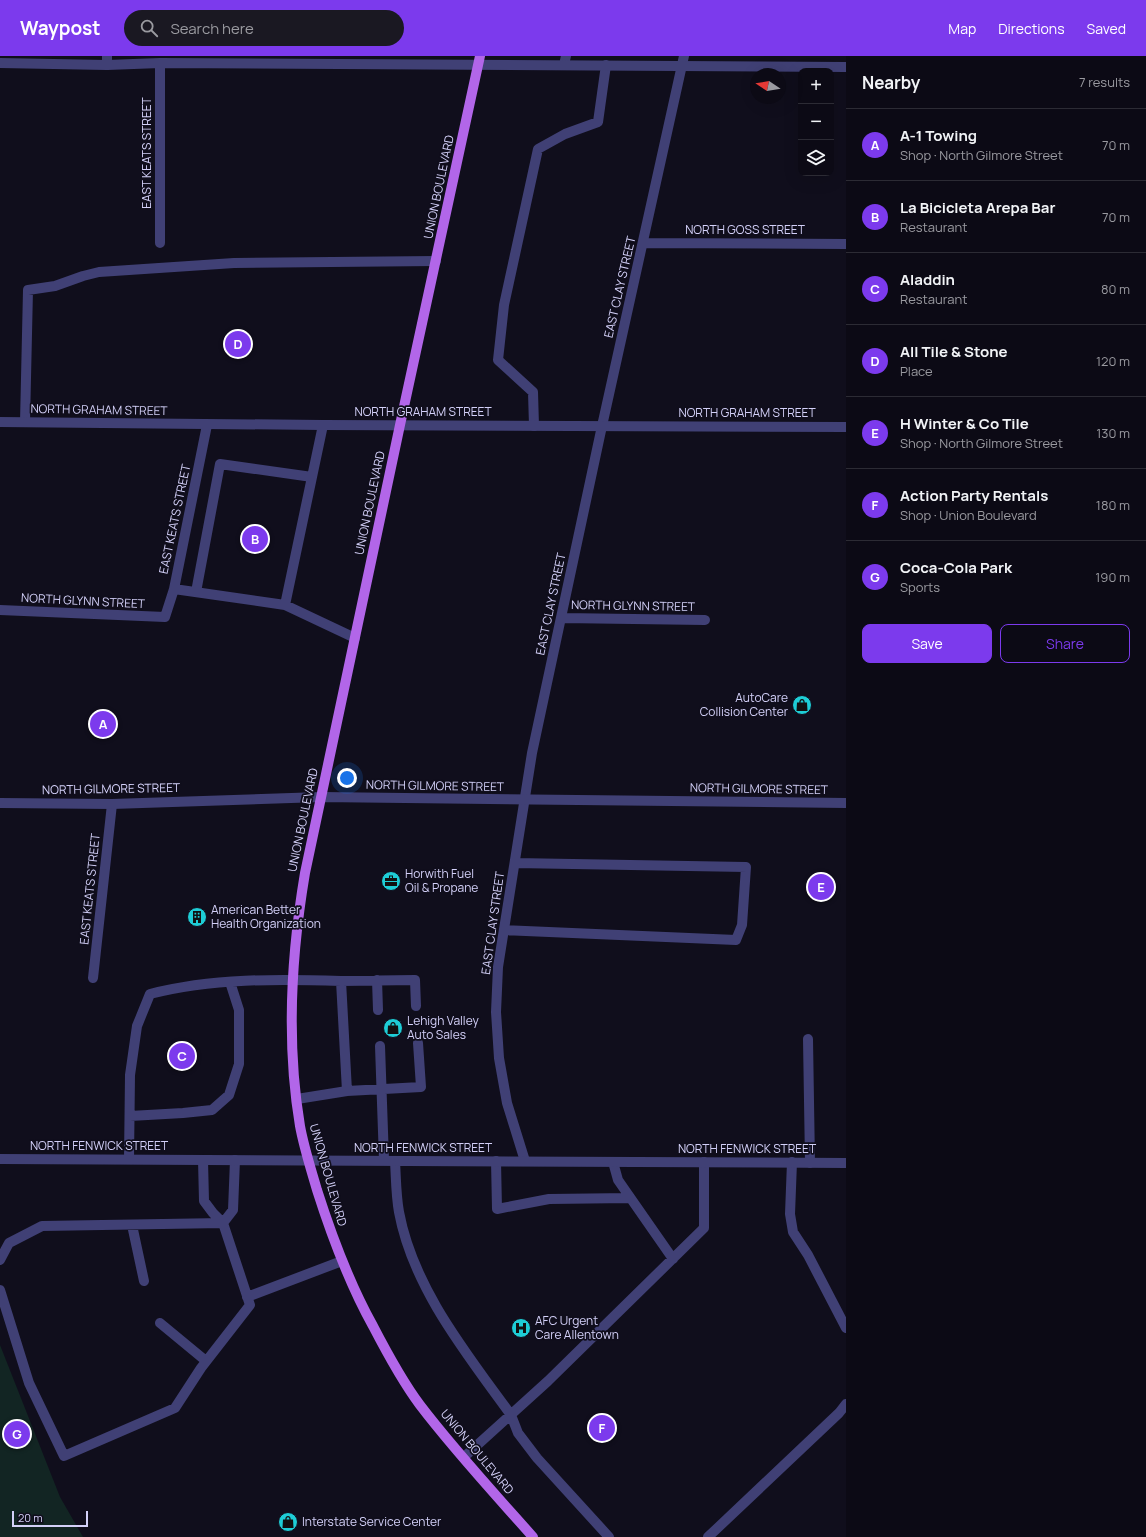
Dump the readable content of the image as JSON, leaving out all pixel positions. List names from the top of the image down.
{
  "streets": {
    "main road": ["UNION BOULEVARD"],
    "street": [
      "EAST KEATS STREET",
      "NORTH GOSS STREET",
      "EAST CLAY STREET",
      "NORTH GRAHAM STREET",
      "NORTH GLYNN STREET",
      "NORTH GILMORE STREET",
      "NORTH FENWICK STREET"
    ]
  },
  "crossings": [
    ["EAST KEATS STREET", "NORTH GRAHAM STREET"],
    ["EAST KEATS STREET", "NORTH GLYNN STREET"],
    ["EAST KEATS STREET", "NORTH GILMORE STREET"],
    ["UNION BOULEVARD", "NORTH GRAHAM STREET"],
    ["UNION BOULEVARD", "NORTH GILMORE STREET"],
    ["UNION BOULEVARD", "NORTH FENWICK STREET"],
    ["NORTH GOSS STREET", "EAST CLAY STREET"],
    ["EAST CLAY STREET", "NORTH GRAHAM STREET"],
    ["EAST CLAY STREET", "NORTH GLYNN STREET"],
    ["EAST CLAY STREET", "NORTH GILMORE STREET"],
    ["EAST CLAY STREET", "NORTH FENWICK STREET"]
  ],
  "places": {
    "shop": ["AutoCare Collision Center", "Lehigh Valley Auto Sales", "Interstate Service Center"],
    "office": ["Horwith Fuel Oil & Propane"],
    "building": ["American Better Health Organization"],
    "hospital": ["AFC Urgent Care Allentown"]
  },
  "scale_bar": "20 m",
  "north": "left",
  "page": {
    "header": "Waypost",
    "search": "Search here",
    "nav": ["Map", "Directions", "Saved"],
    "heading": ["Nearby", "7 results"],
    "map_buttons": ["+", "−"],
    "list": [
      {
        "mark": "A",
        "name": "A-1 Towing",
        "note": "Shop · North Gilmore Street",
        "value": "70 m"
      },
      {
        "mark": "B",
        "name": "La Bicicleta Arepa Bar",
        "note": "Restaurant",
        "value": "70 m"
      },
      {
        "mark": "C",
        "name": "Aladdin",
        "note": "Restaurant",
        "value": "80 m"
      },
      {
        "mark": "D",
        "name": "All Tile & Stone",
        "note": "Place",
        "value": "120 m"
      },
      {
        "mark": "E",
        "name": "H Winter & Co Tile",
        "note": "Shop · North Gilmore Street",
        "value": "130 m"
      },
      {
        "mark": "F",
        "name": "Action Party Rentals",
        "note": "Shop · Union Boulevard",
        "value": "180 m"
      },
      {
        "mark": "G",
        "name": "Coca-Cola Park",
        "note": "Sports",
        "value": "190 m"
      }
    ],
    "pins": [
      "D",
      "B",
      "A",
      "E",
      "C",
      "F",
      "G"
    ],
    "buttons": ["Save", "Share"],
    "scale": "20 m"
  }
}
